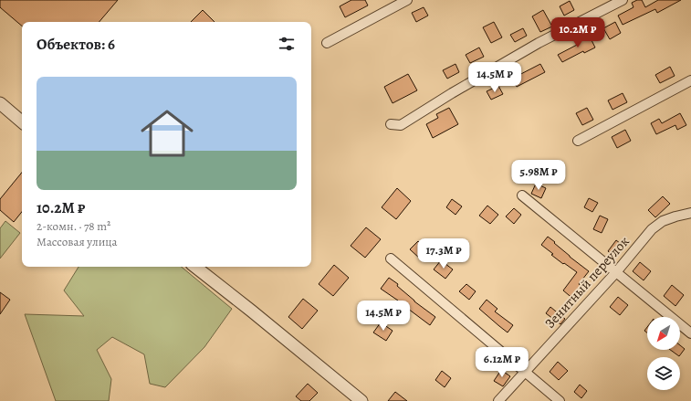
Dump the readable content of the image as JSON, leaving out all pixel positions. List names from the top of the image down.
{
  "streets": {
    "street": ["Зенитный переулок"]
  },
  "north": "bottom left",
  "page": {
    "price": [
      "10.2M ₽",
      "14.5M ₽",
      "5.98M ₽",
      "17.3M ₽",
      "14.5M ₽",
      "6.12M ₽"
    ],
    "heading": "Объектов: 6",
    "list": [
      {
        "name": "10.2M ₽",
        "note": "2-комн. · 78 m² · Массовая улица"
      }
    ]
  }
}
